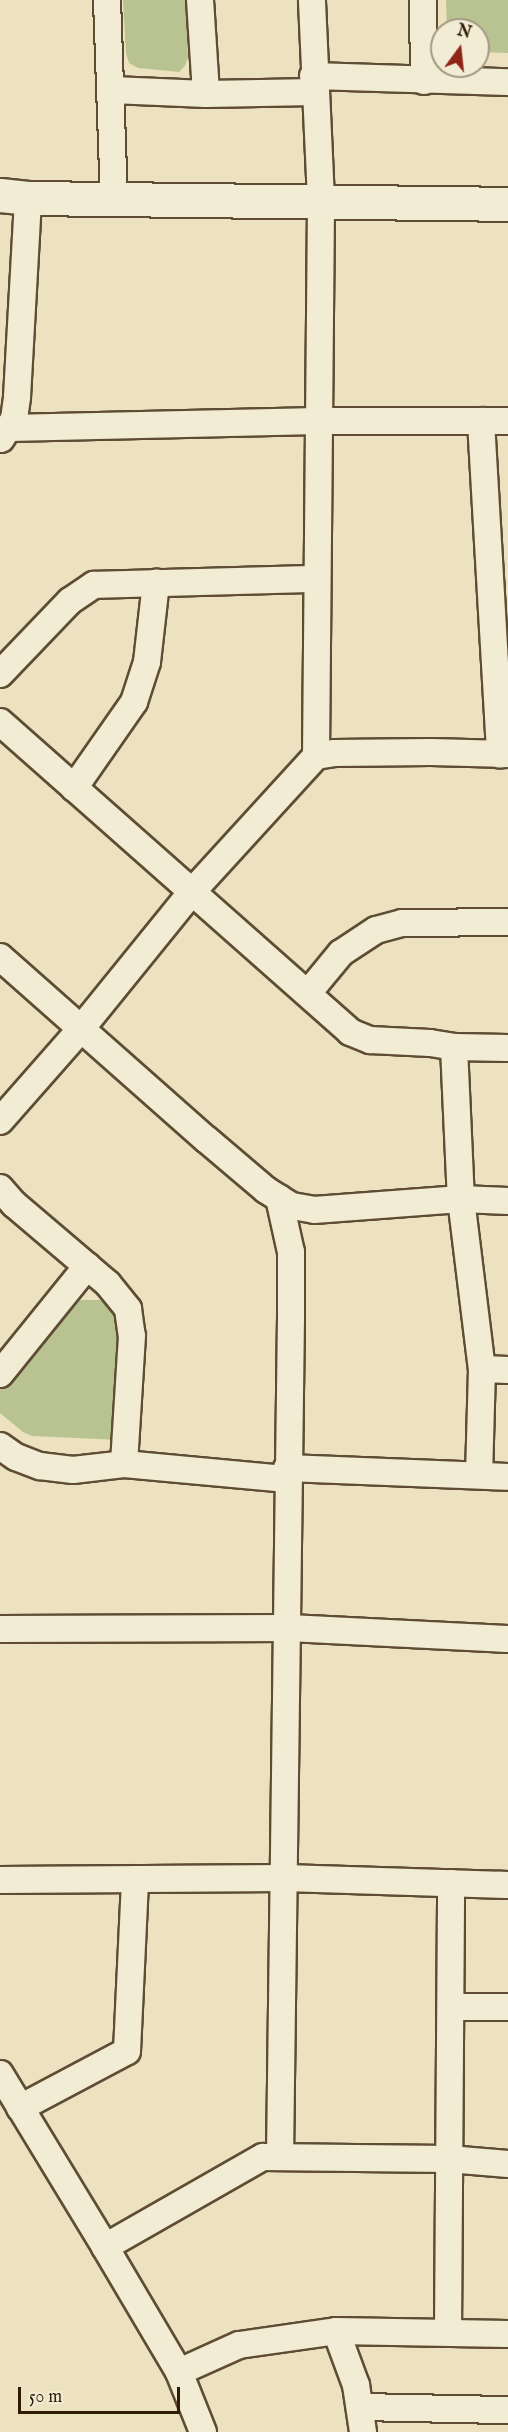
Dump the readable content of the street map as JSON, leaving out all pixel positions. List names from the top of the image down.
{
  "scale_bar": "50 m",
  "north": "top"
}
